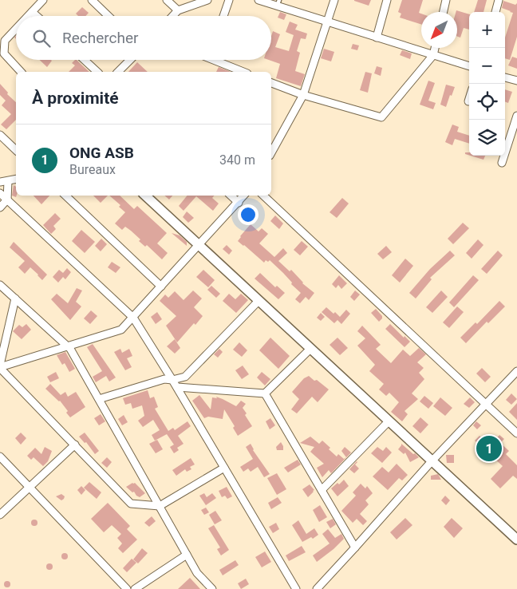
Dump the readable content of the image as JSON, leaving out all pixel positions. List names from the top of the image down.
{
  "north": "bottom left",
  "page": {
    "map_buttons": ["+", "−"],
    "search": "Rechercher",
    "heading": "À proximité",
    "list": [
      {
        "mark": "1",
        "name": "ONG ASB",
        "note": "Bureaux",
        "value": "340 m"
      }
    ],
    "pins": "1"
  }
}
